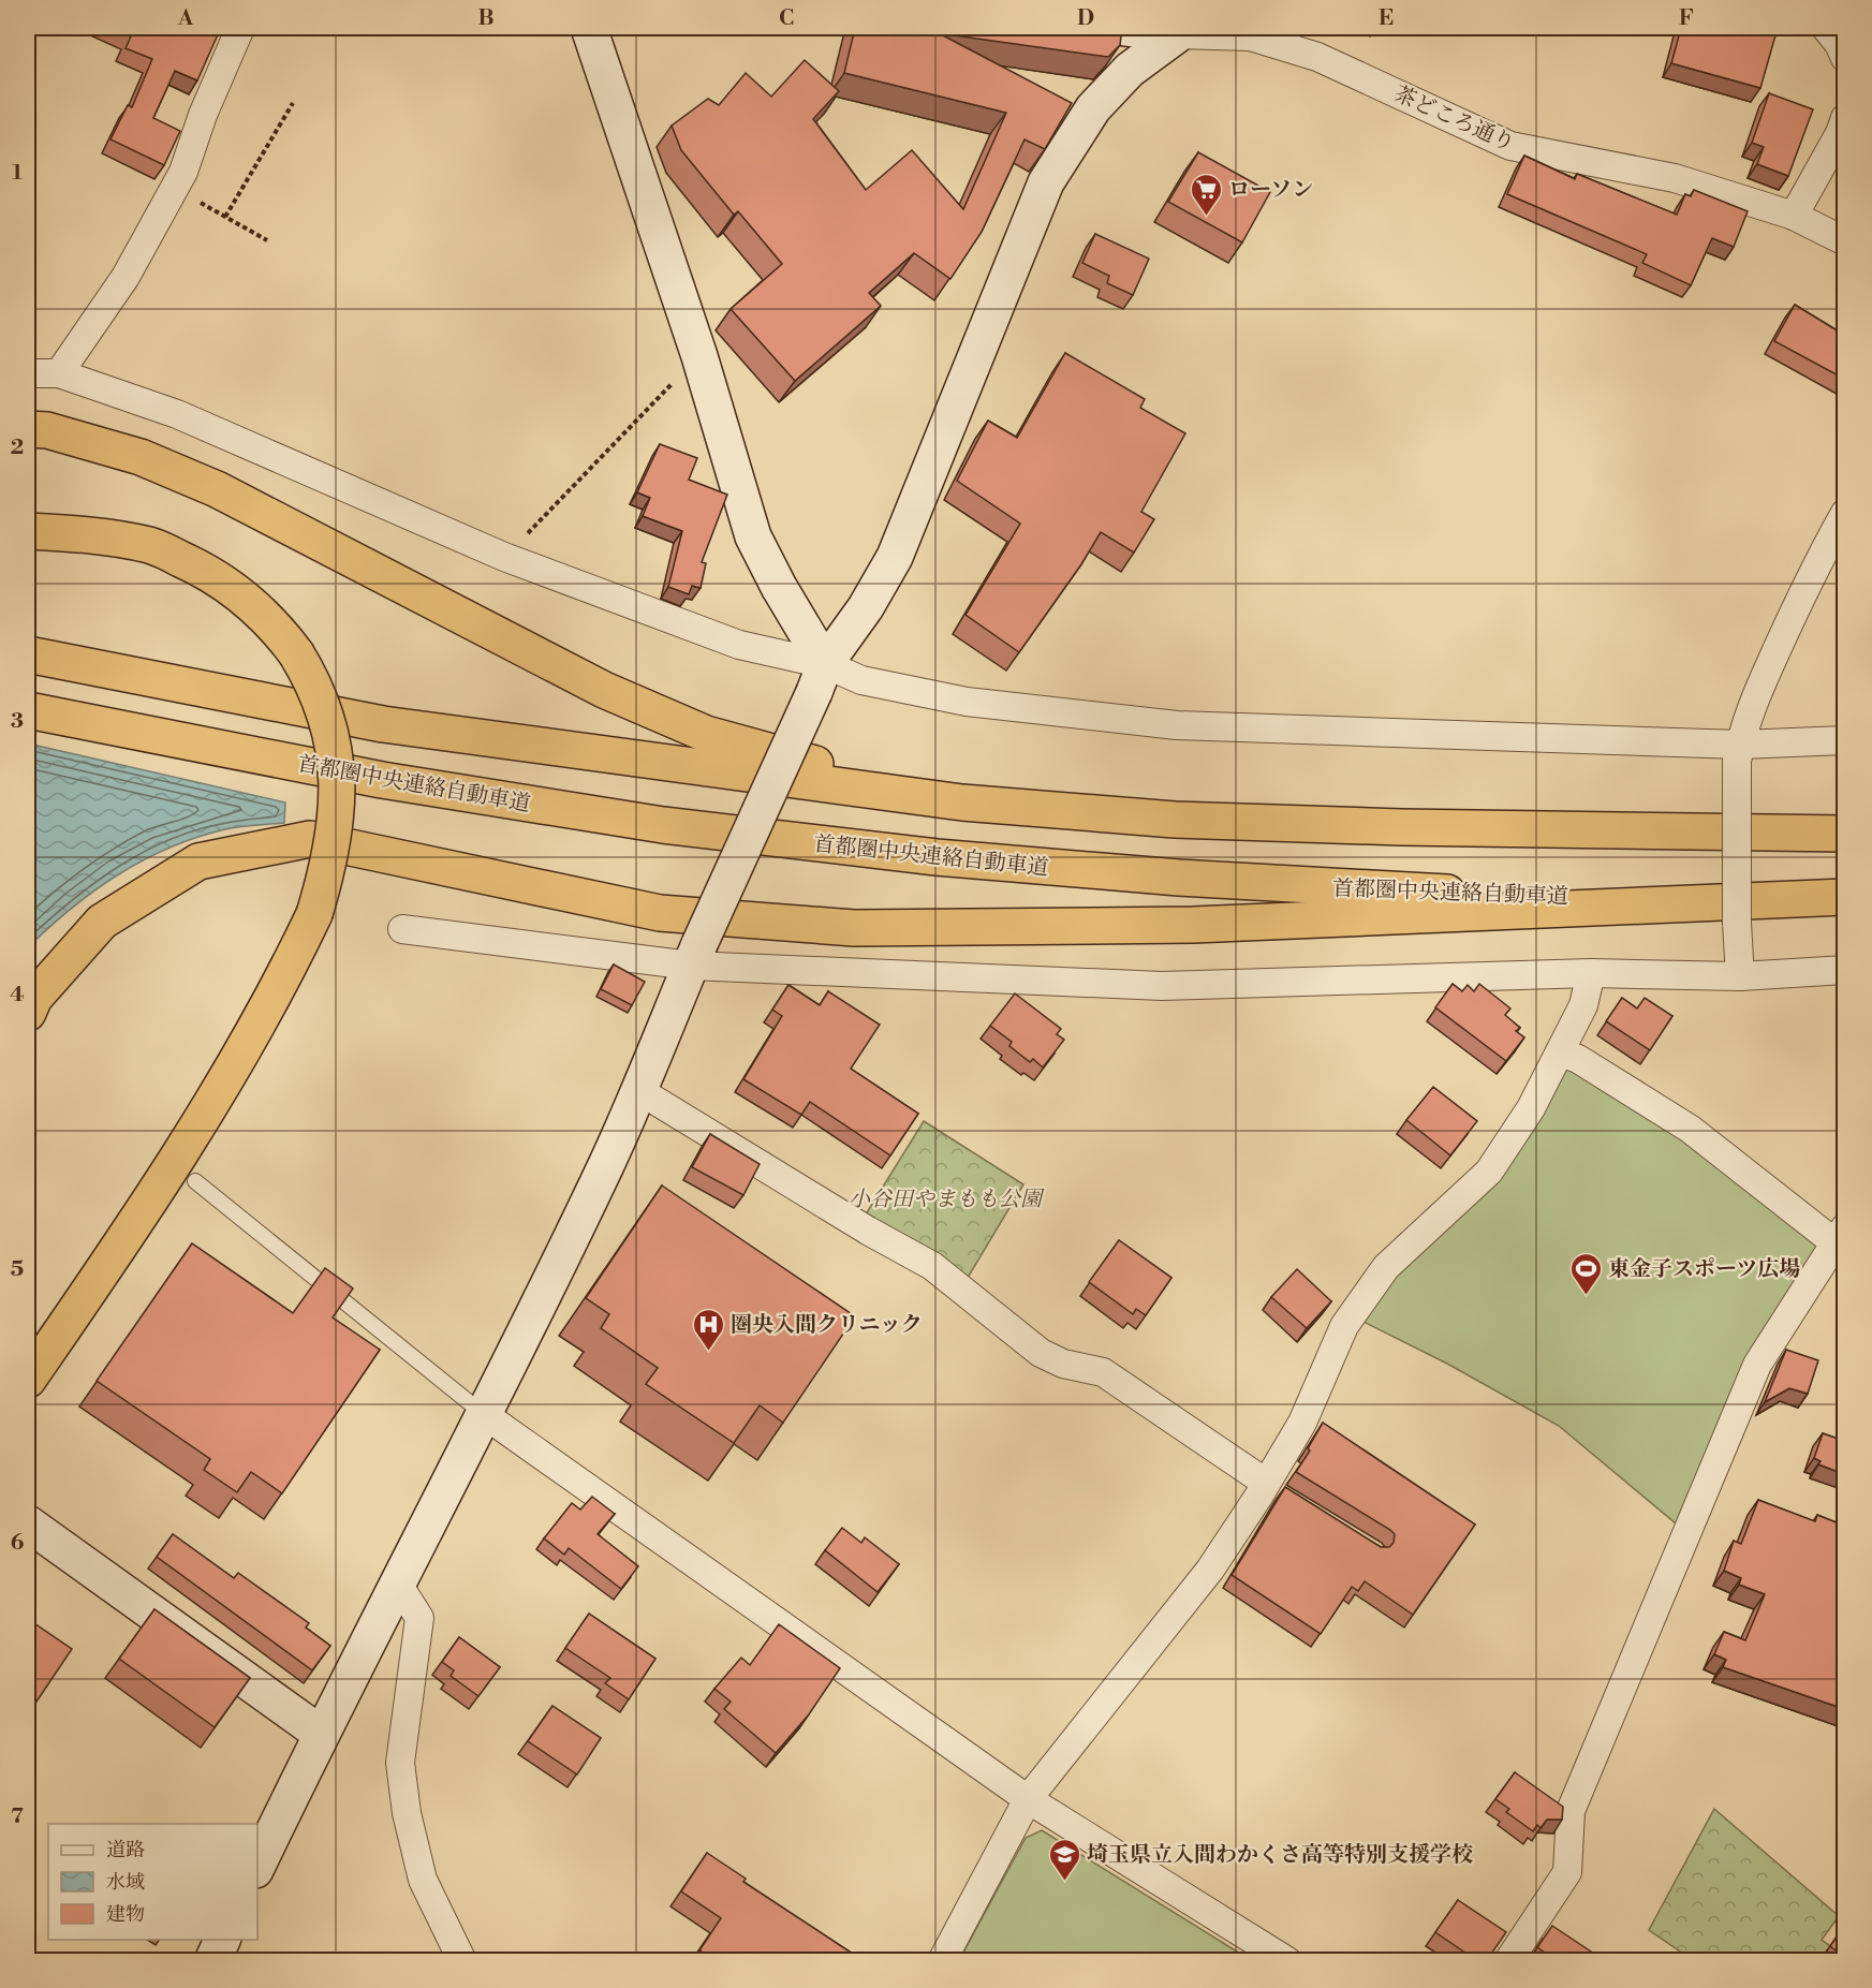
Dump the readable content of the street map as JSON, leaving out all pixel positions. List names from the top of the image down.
{
  "streets": {
    "highway": ["首都圏中央連絡自動車道"],
    "street": ["茶どころ通り"]
  },
  "parks": ["小谷田やまもも公園"],
  "places": {
    "supermarket": ["ローソン"],
    "sports": ["東金子スポーツ広場"],
    "hospital": ["圏央入間クリニック"],
    "school or university": ["埼玉県立入間わかくさ高等特別支援学校"]
  },
  "legend": ["道路", "水域", "建物"],
  "grid": {
    "columns": [
      "A",
      "B",
      "C",
      "D",
      "E",
      "F"
    ],
    "rows": [
      "1",
      "2",
      "3",
      "4",
      "5",
      "6",
      "7"
    ]
  }
}
